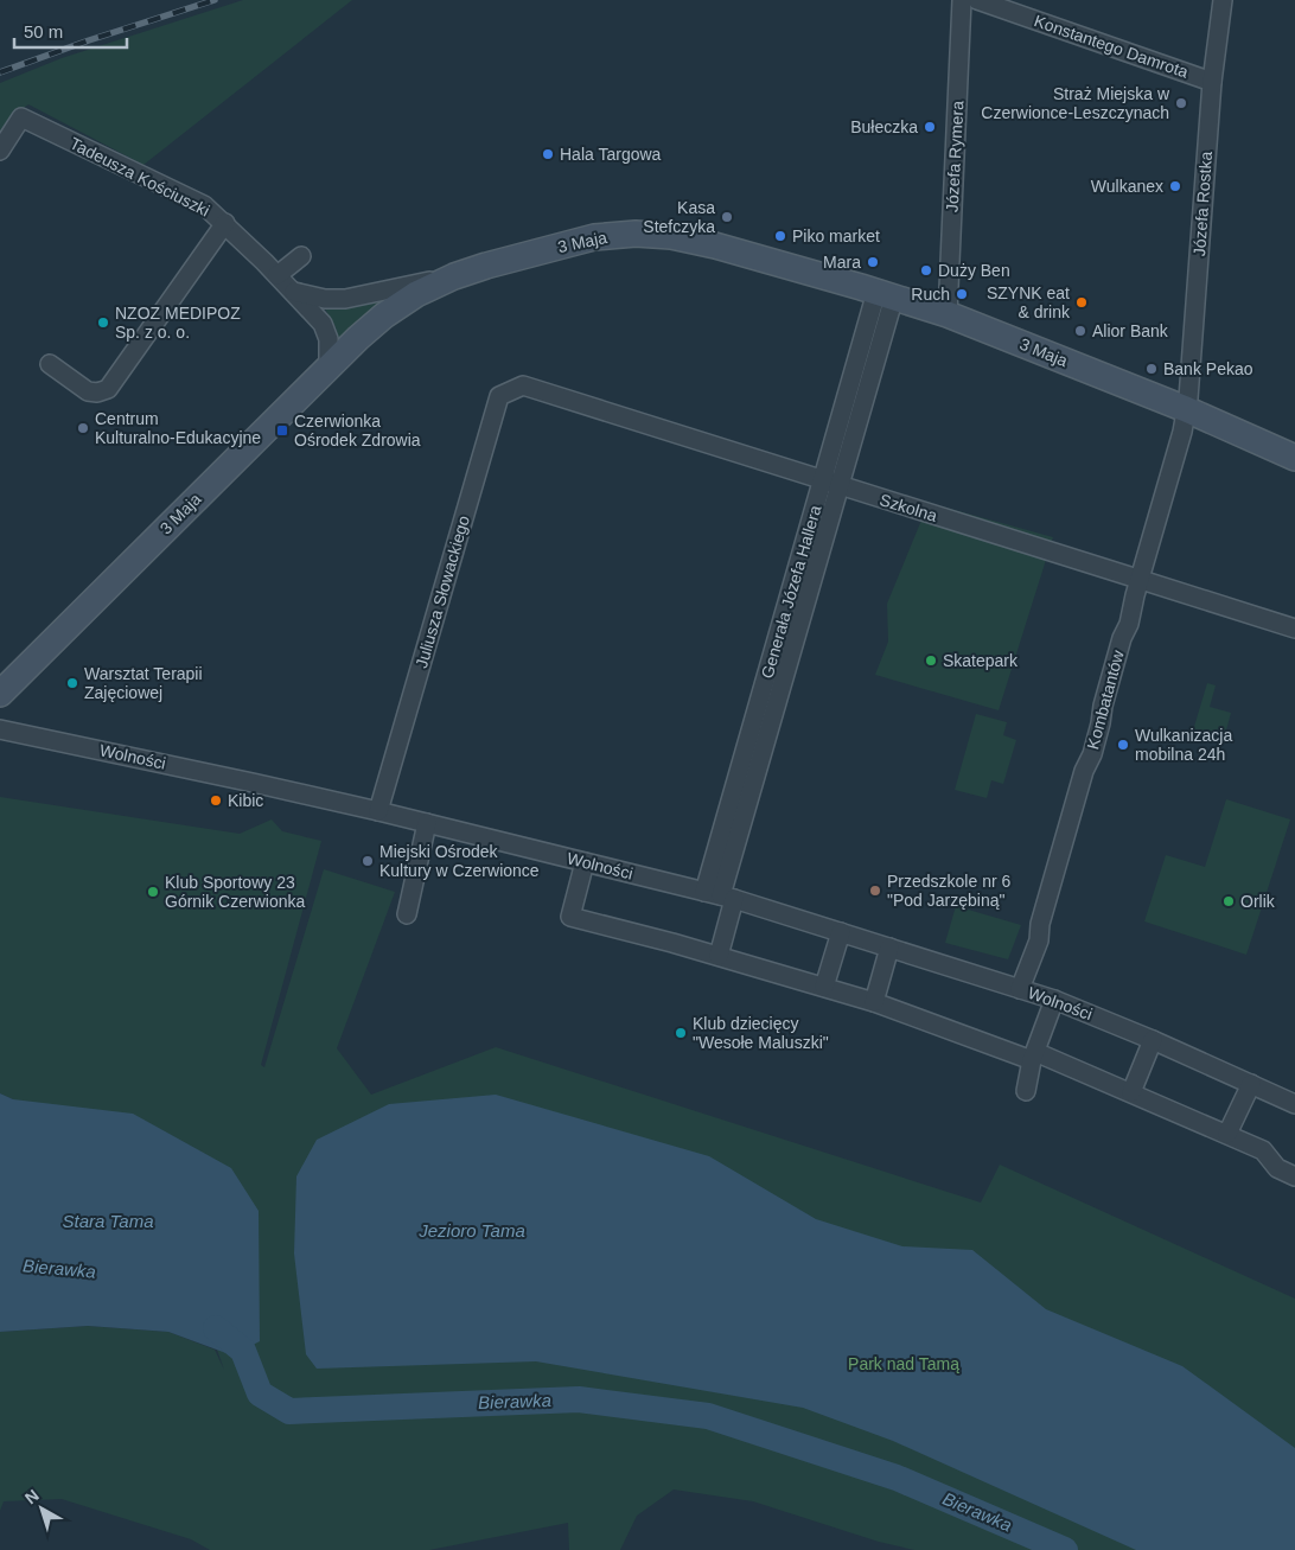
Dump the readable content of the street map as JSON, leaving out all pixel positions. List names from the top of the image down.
{
  "streets": {
    "main road": ["3 Maja"],
    "street": [
      "Konstantego Damrota",
      "Józefa Rymera",
      "Tadeusza Kościuszki",
      "Józefa Rostka",
      "Szkolna",
      "Juliusza Słowackiego",
      "Generała Józefa Hallera",
      "Kombatantów",
      "Wolności"
    ]
  },
  "crossings": [
    ["Konstantego Damrota", "Józefa Rostka"],
    ["Józefa Rymera", "3 Maja"],
    ["Tadeusza Kościuszki", "3 Maja"],
    ["Józefa Rostka", "3 Maja"],
    ["Józefa Rostka", "Kombatantów"],
    ["3 Maja", "Generała Józefa Hallera"],
    ["3 Maja", "Kombatantów"],
    ["Szkolna", "Juliusza Słowackiego"],
    ["Szkolna", "Generała Józefa Hallera"],
    ["Szkolna", "Kombatantów"],
    ["Juliusza Słowackiego", "Wolności"],
    ["Generała Józefa Hallera", "Wolności"],
    ["Kombatantów", "Wolności"]
  ],
  "water": ["Stara Tama", "Jezioro Tama", "Bierawka"],
  "parks": ["Park nad Tamą"],
  "places": {
    "other": [
      "Straż Miejska w Czerwionce-Leszczynach",
      "Bułeczka",
      "Hala Targowa",
      "Wulkanex",
      "Kasa Stefczyka",
      "Piko market",
      "Mara",
      "Duży Ben",
      "Ruch",
      "SZYNK eat & drink",
      "NZOZ MEDIPOZ Sp. z o. o.",
      "Alior Bank",
      "Bank Pekao",
      "Centrum Kulturalno-Edukacyjne",
      "Skatepark",
      "Warsztat Terapii Zajęciowej",
      "Wulkanizacja mobilna 24h",
      "Kibic",
      "Miejski Ośrodek Kultury w Czerwionce",
      "Przedszkole nr 6 \"Pod Jarzębiną\"",
      "Klub Sportowy 23 Górnik Czerwionka",
      "Orlik",
      "Klub dziecięcy \"Wesołe Maluszki\""
    ],
    "transit": ["Czerwionka Ośrodek Zdrowia"]
  },
  "scale_bar": "50 m",
  "north": "top left"
}
